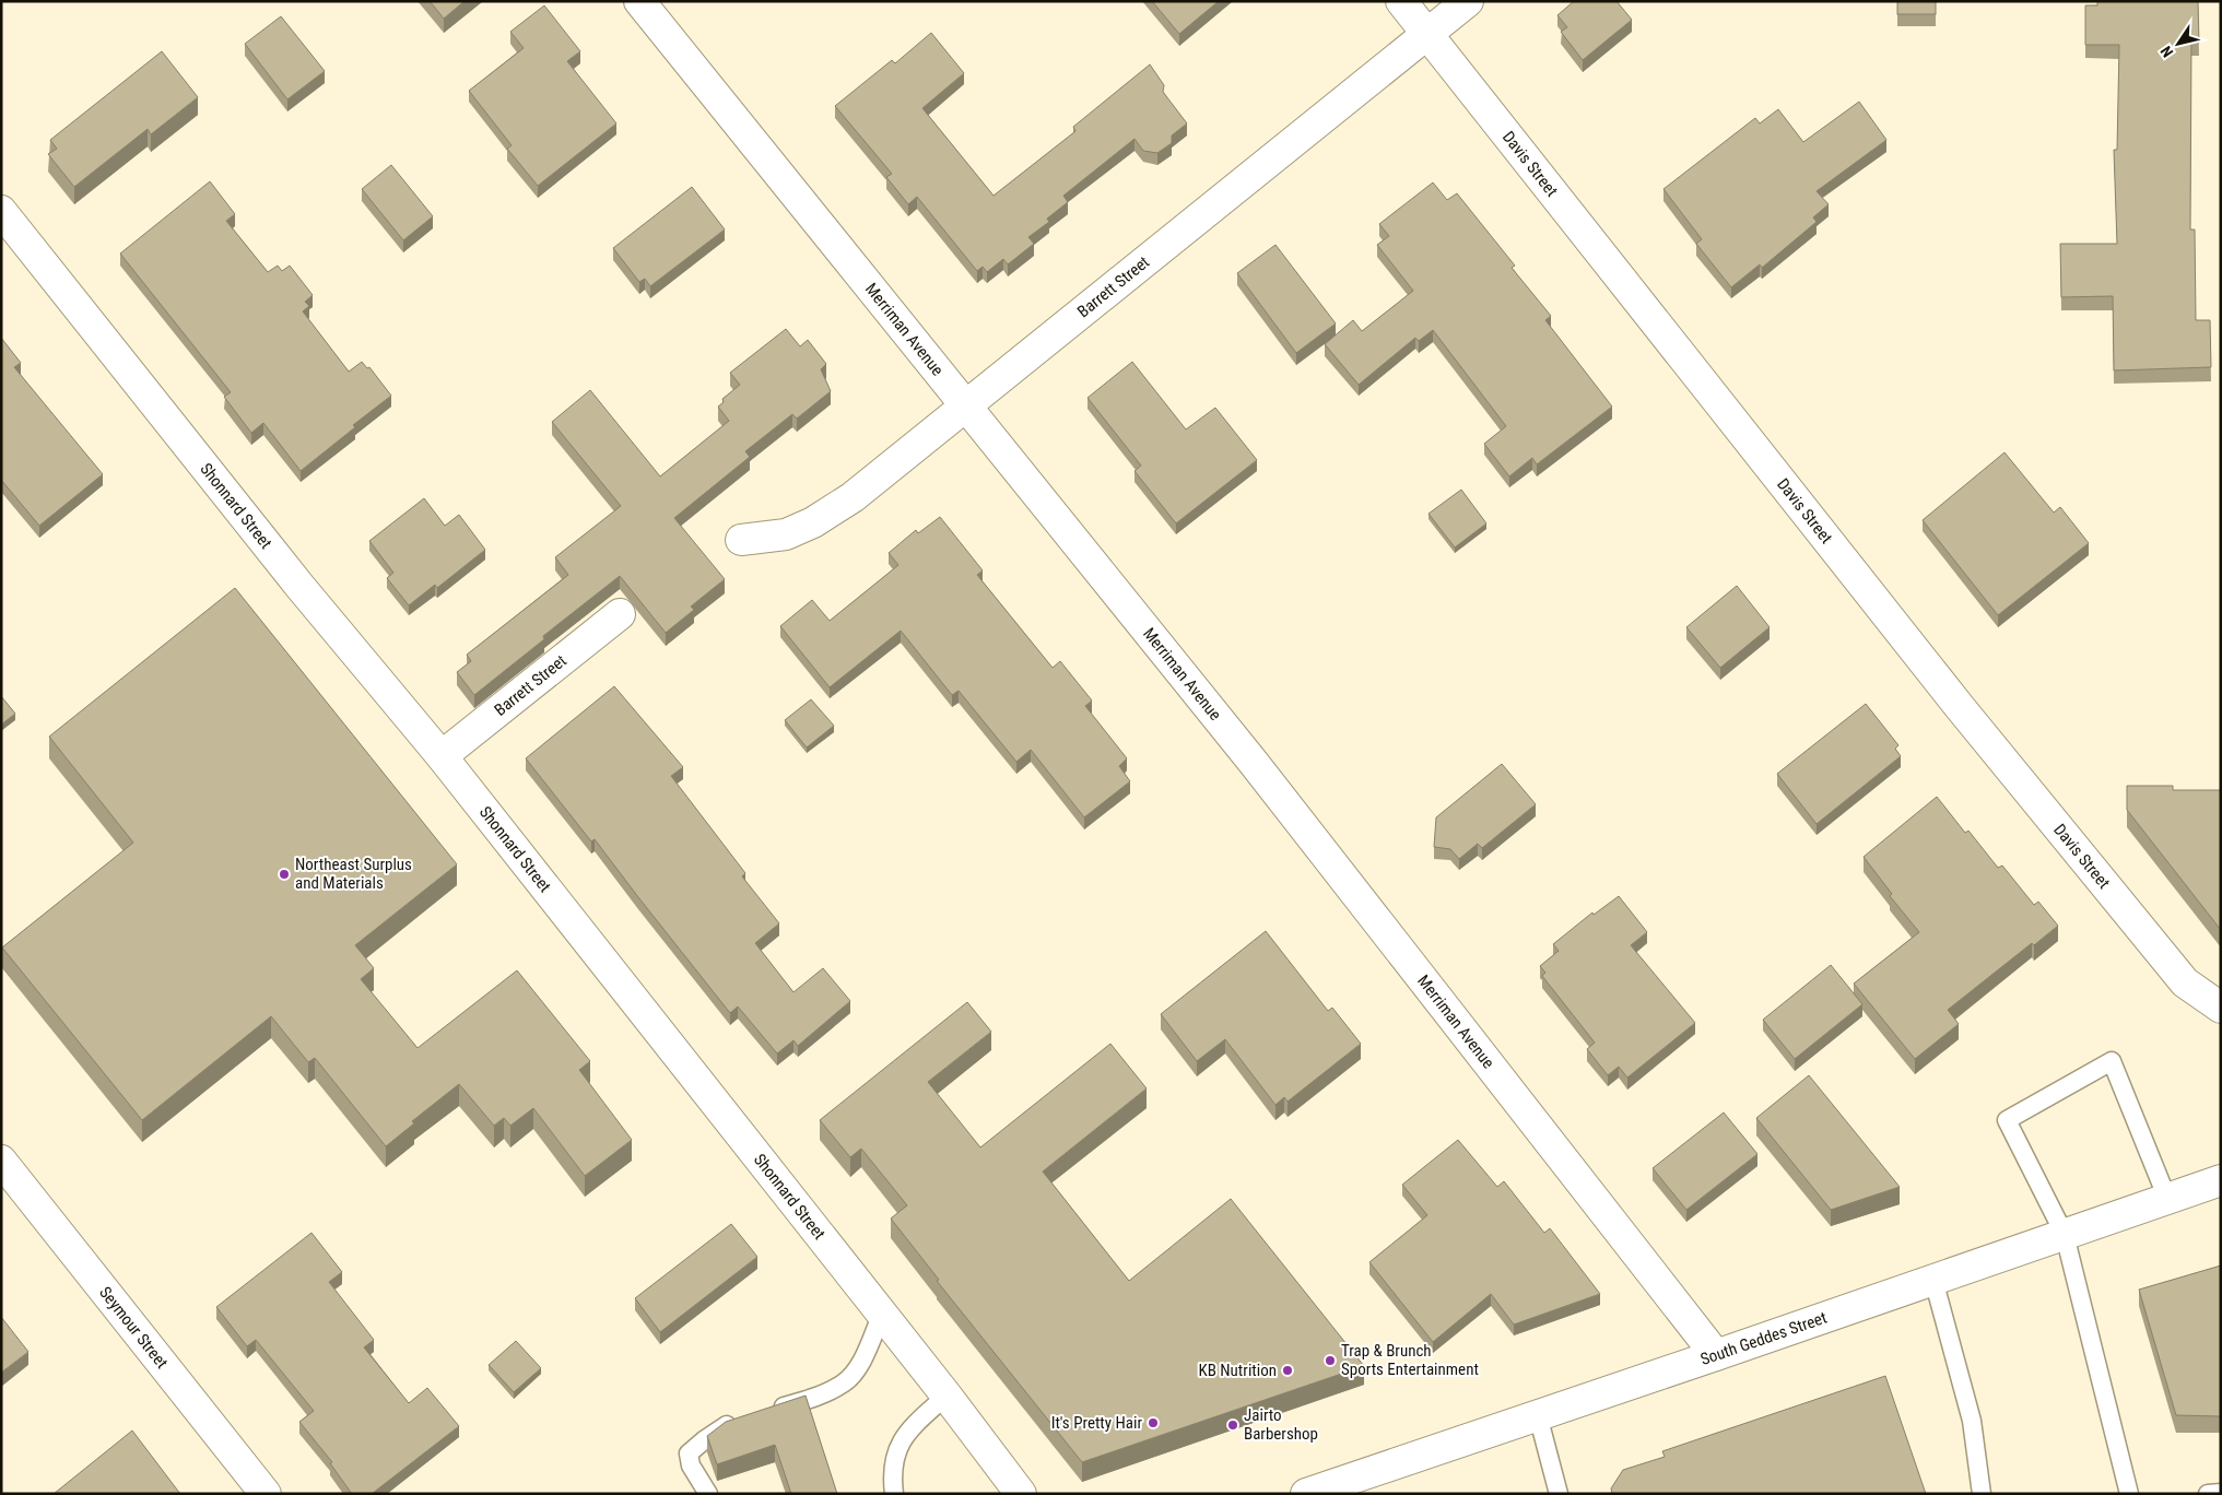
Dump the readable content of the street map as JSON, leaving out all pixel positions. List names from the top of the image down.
{
  "streets": {
    "street": [
      "Davis Street",
      "Barrett Street",
      "Merriman Avenue",
      "Shonnard Street",
      "Seymour Street",
      "South Geddes Street"
    ]
  },
  "crossings": [
    ["Davis Street", "Barrett Street"],
    ["Barrett Street", "Merriman Avenue"],
    ["Barrett Street", "Shonnard Street"],
    ["Merriman Avenue", "South Geddes Street"]
  ],
  "places": [
    "Northeast Surplus and Materials",
    "Trap & Brunch Sports Entertainment",
    "KB Nutrition",
    "It's Pretty Hair",
    "Jairto Barbershop"
  ],
  "north": "bottom left"
}
